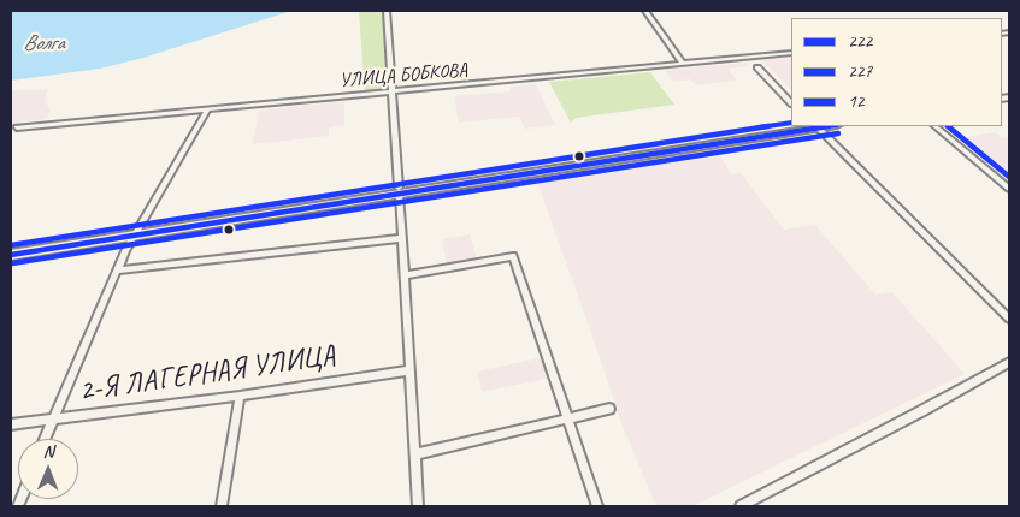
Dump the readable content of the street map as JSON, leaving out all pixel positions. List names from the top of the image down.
{
  "streets": {
    "street": ["УЛИЦА БОБКОВА", "2-Я ЛАГЕРНАЯ УЛИЦА"]
  },
  "water": ["Волга"],
  "lines": ["transit line 12", "transit line 222", "transit line 227"],
  "legend": ["222", "227", "12"],
  "north": "top"
}
